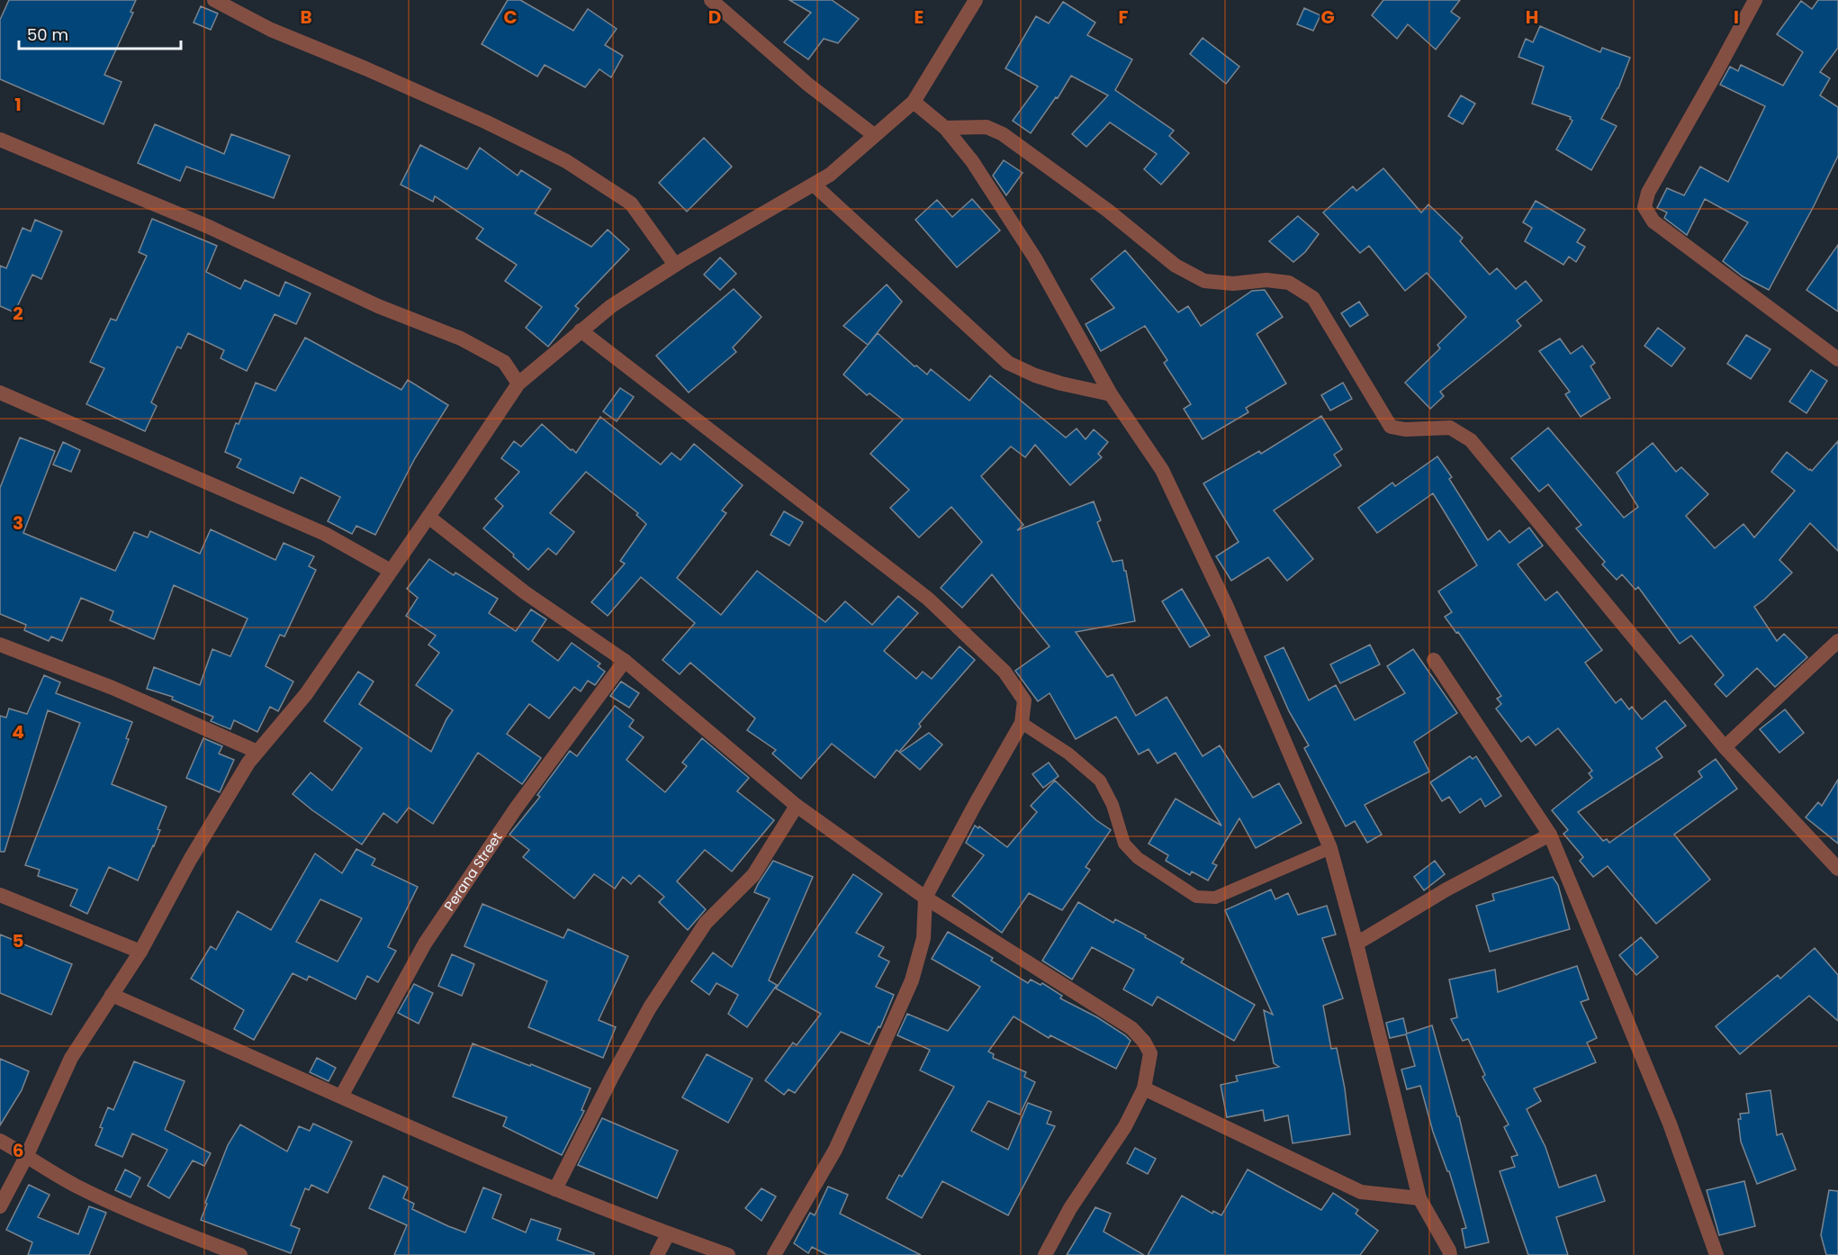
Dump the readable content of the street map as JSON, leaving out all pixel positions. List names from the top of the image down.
{
  "streets": {
    "street": ["Perana Street"]
  },
  "scale_bar": "50 m",
  "grid": {
    "columns": [
      "B",
      "C",
      "D",
      "E",
      "F",
      "G",
      "H",
      "I"
    ],
    "rows": [
      "1",
      "2",
      "3",
      "4",
      "5",
      "6"
    ]
  }
}
